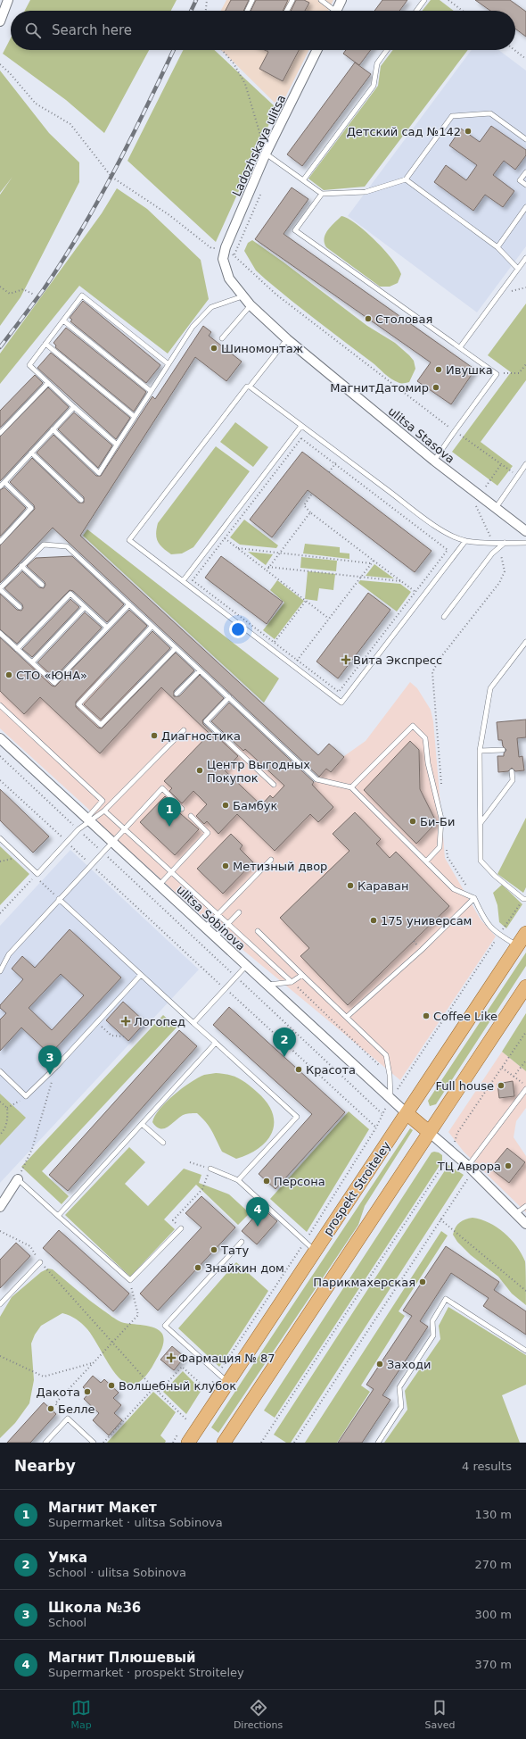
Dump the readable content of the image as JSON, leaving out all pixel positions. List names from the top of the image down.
{
  "streets": {
    "main road": ["prospekt Stroiteley"],
    "street": ["Ladozhskaya ulitsa", "ulitsa Stasova", "ulitsa Sobinova"]
  },
  "crossings": [
    ["Ladozhskaya ulitsa", "ulitsa Stasova"],
    ["ulitsa Sobinova", "prospekt Stroiteley"]
  ],
  "places": {
    "other": [
      "Детский сад №142",
      "Столовая",
      "Шиномонтаж",
      "Ивушка",
      "МагнитДатомир",
      "СТО «ЮНА»",
      "Диагностика",
      "Центр Выгодных Покупок",
      "Бамбук",
      "Би-Би",
      "Метизный двор",
      "Караван",
      "175 универсам",
      "Coffee Like",
      "Красота",
      "Full house",
      "ТЦ Аврора",
      "Персона",
      "Тату",
      "Знайкин дом",
      "Парикмахерская",
      "Заходи",
      "Волшебный клубок",
      "Дакота",
      "Белле"
    ],
    "health": ["Вита Экспресс", "Логопед", "Фармация № 87"]
  },
  "page": {
    "search": "Search here",
    "pins": [
      "1",
      "2",
      "3",
      "4"
    ],
    "heading": ["Nearby", "4 results"],
    "list": [
      {
        "mark": "1",
        "name": "Магнит Макет",
        "note": "Supermarket · ulitsa Sobinova",
        "value": "130 m"
      },
      {
        "mark": "2",
        "name": "Умка",
        "note": "School · ulitsa Sobinova",
        "value": "270 m"
      },
      {
        "mark": "3",
        "name": "Школа №36",
        "note": "School",
        "value": "300 m"
      },
      {
        "mark": "4",
        "name": "Магнит Плюшевый",
        "note": "Supermarket · prospekt Stroiteley",
        "value": "370 m"
      }
    ],
    "nav": ["Map", "Directions", "Saved"]
  }
}
